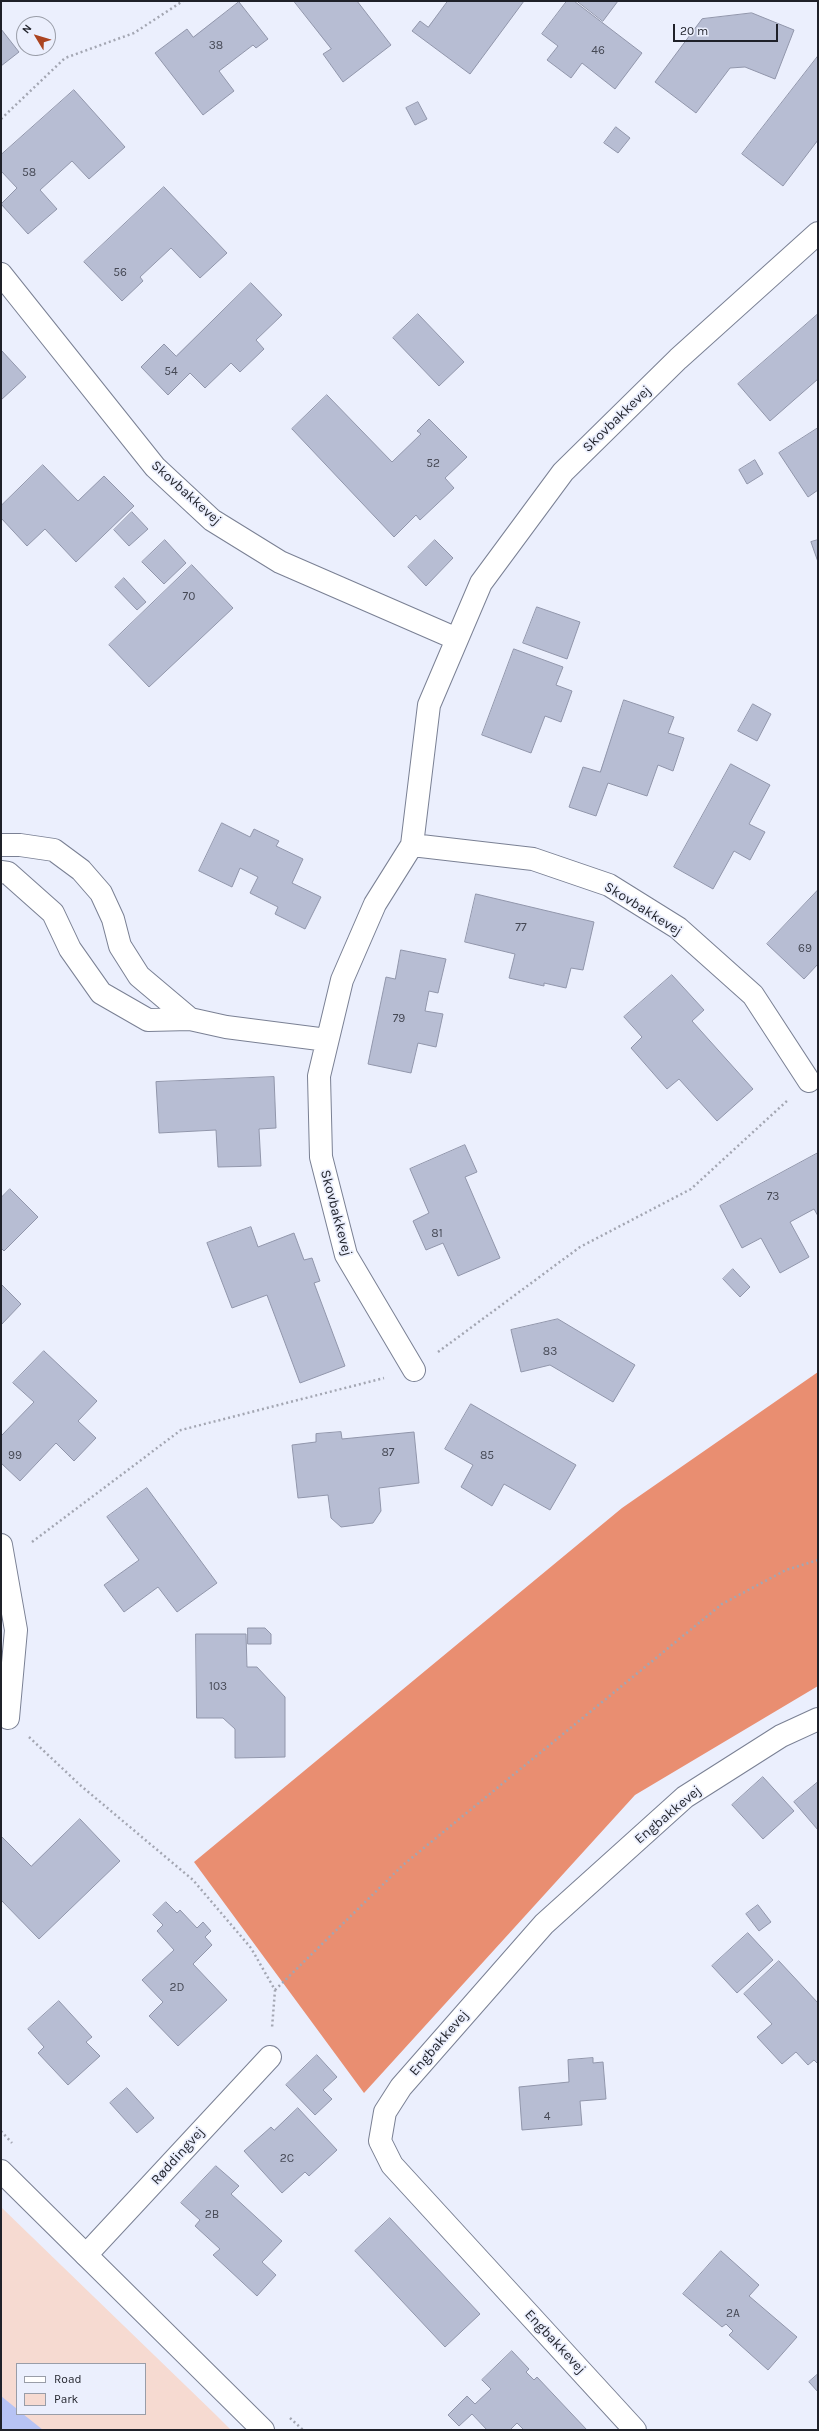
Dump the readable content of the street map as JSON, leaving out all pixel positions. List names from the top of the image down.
{
  "streets": {
    "street": ["Skovbakkevej", "Engbakkevej", "Røddingvej"]
  },
  "house_numbers": [
    "38",
    "46",
    "58",
    "56",
    "54",
    "52",
    "70",
    "77",
    "69",
    "79",
    "73",
    "81",
    "83",
    "87",
    "99",
    "85",
    "103",
    "2D",
    "4",
    "2C",
    "2B",
    "2A"
  ],
  "legend": ["Road", "Park"],
  "scale_bar": "20 m",
  "north": "top left"
}
